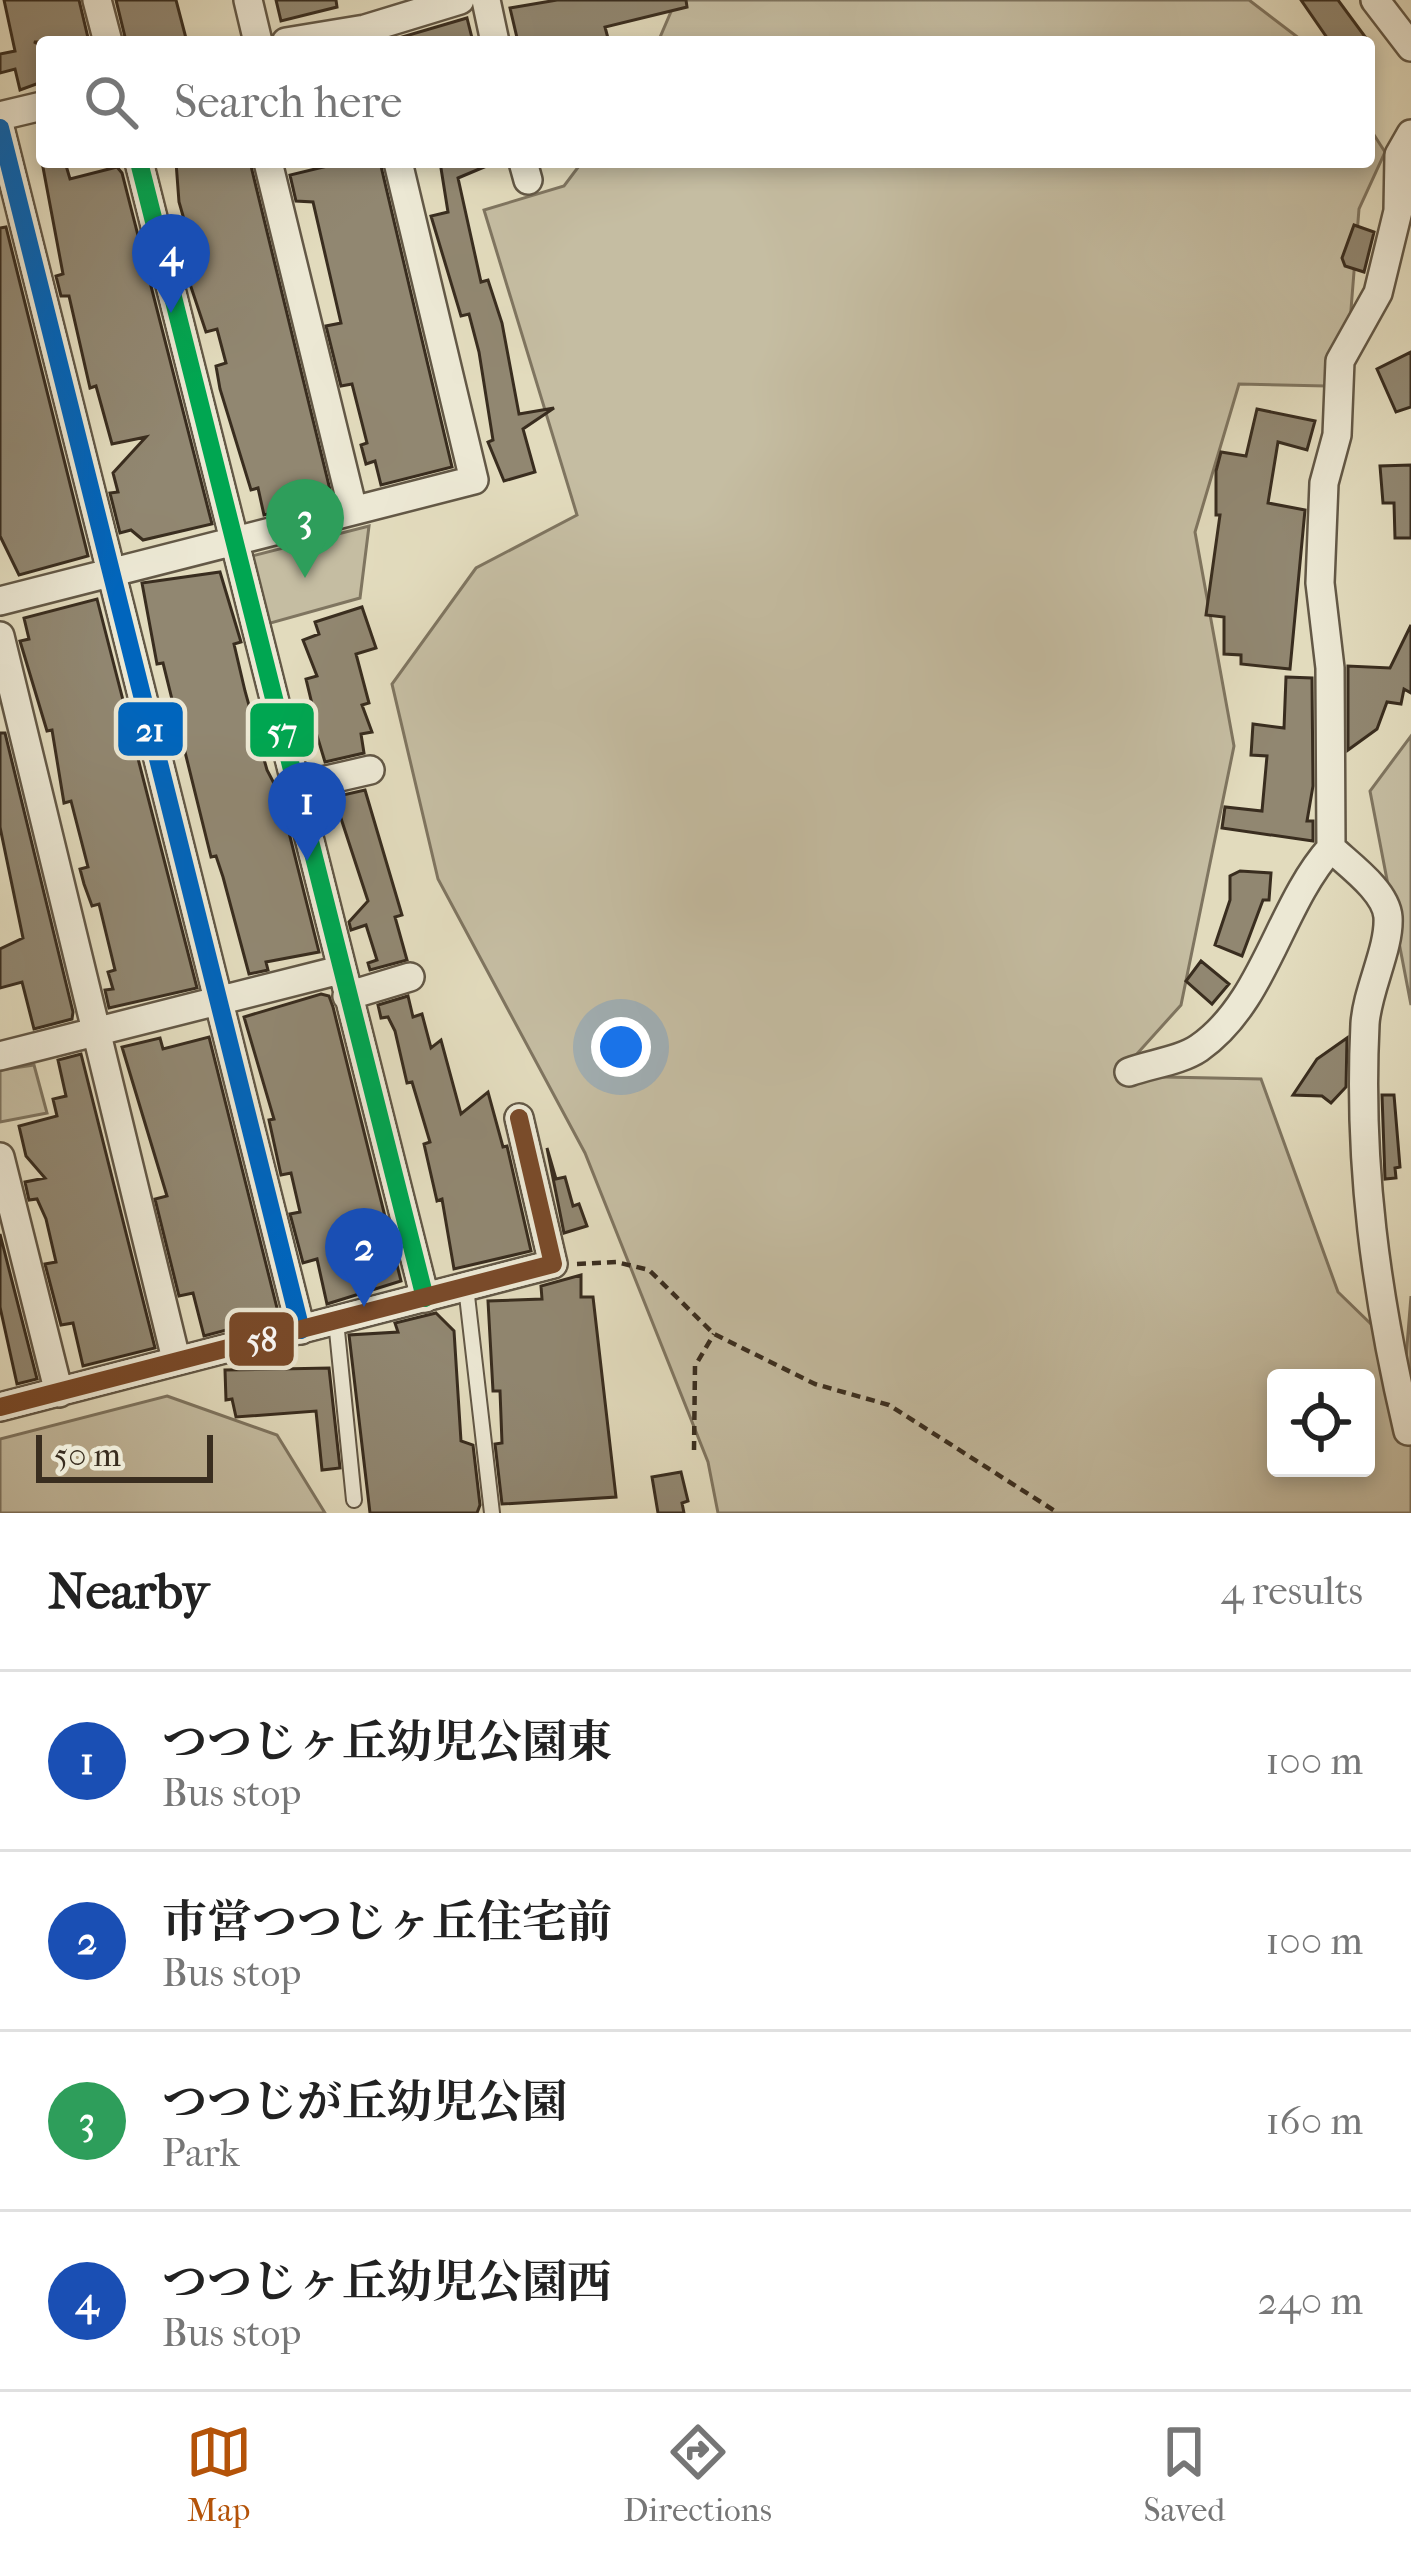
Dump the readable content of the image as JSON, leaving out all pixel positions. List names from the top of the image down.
{
  "lines": ["transit line 21", "transit line 57", "transit line 58"],
  "scale_bar": "50 m",
  "page": {
    "search": "Search here",
    "pins": [
      "4",
      "3",
      "1",
      "2"
    ],
    "scale": "50 m",
    "heading": ["Nearby", "4 results"],
    "list": [
      {
        "mark": "1",
        "name": "つつじヶ丘幼児公園東",
        "note": "Bus stop",
        "value": "100 m"
      },
      {
        "mark": "2",
        "name": "市営つつじヶ丘住宅前",
        "note": "Bus stop",
        "value": "100 m"
      },
      {
        "mark": "3",
        "name": "つつじが丘幼児公園",
        "note": "Park",
        "value": "160 m"
      },
      {
        "mark": "4",
        "name": "つつじヶ丘幼児公園西",
        "note": "Bus stop",
        "value": "240 m"
      }
    ],
    "nav": ["Map", "Directions", "Saved"]
  }
}
